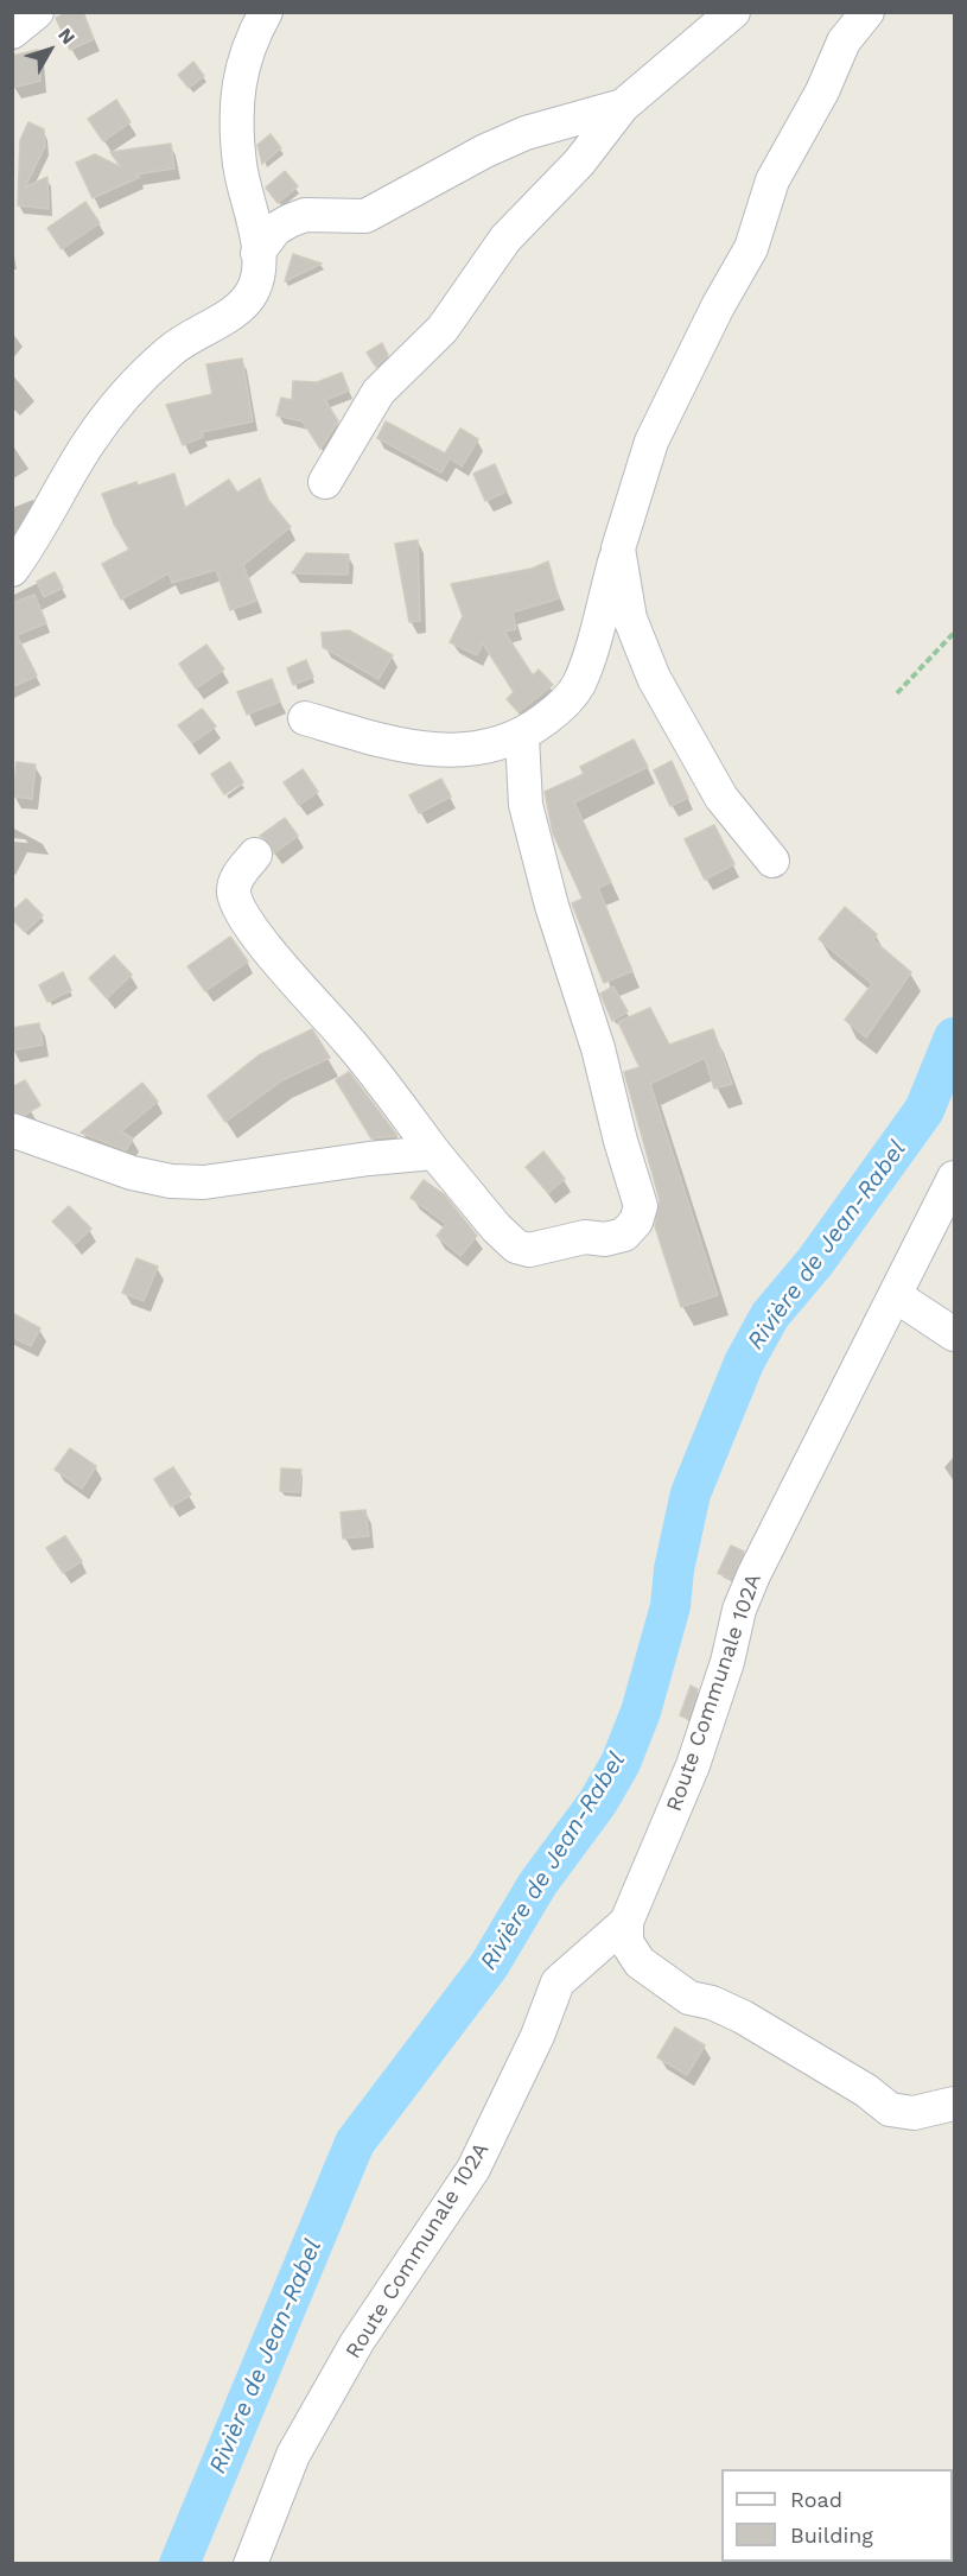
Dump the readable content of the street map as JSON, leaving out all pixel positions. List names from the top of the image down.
{
  "streets": {
    "street": ["Route Communale 102A"]
  },
  "water": ["Rivière de Jean-Rabel"],
  "legend": ["Road", "Building"],
  "north": "top right"
}
